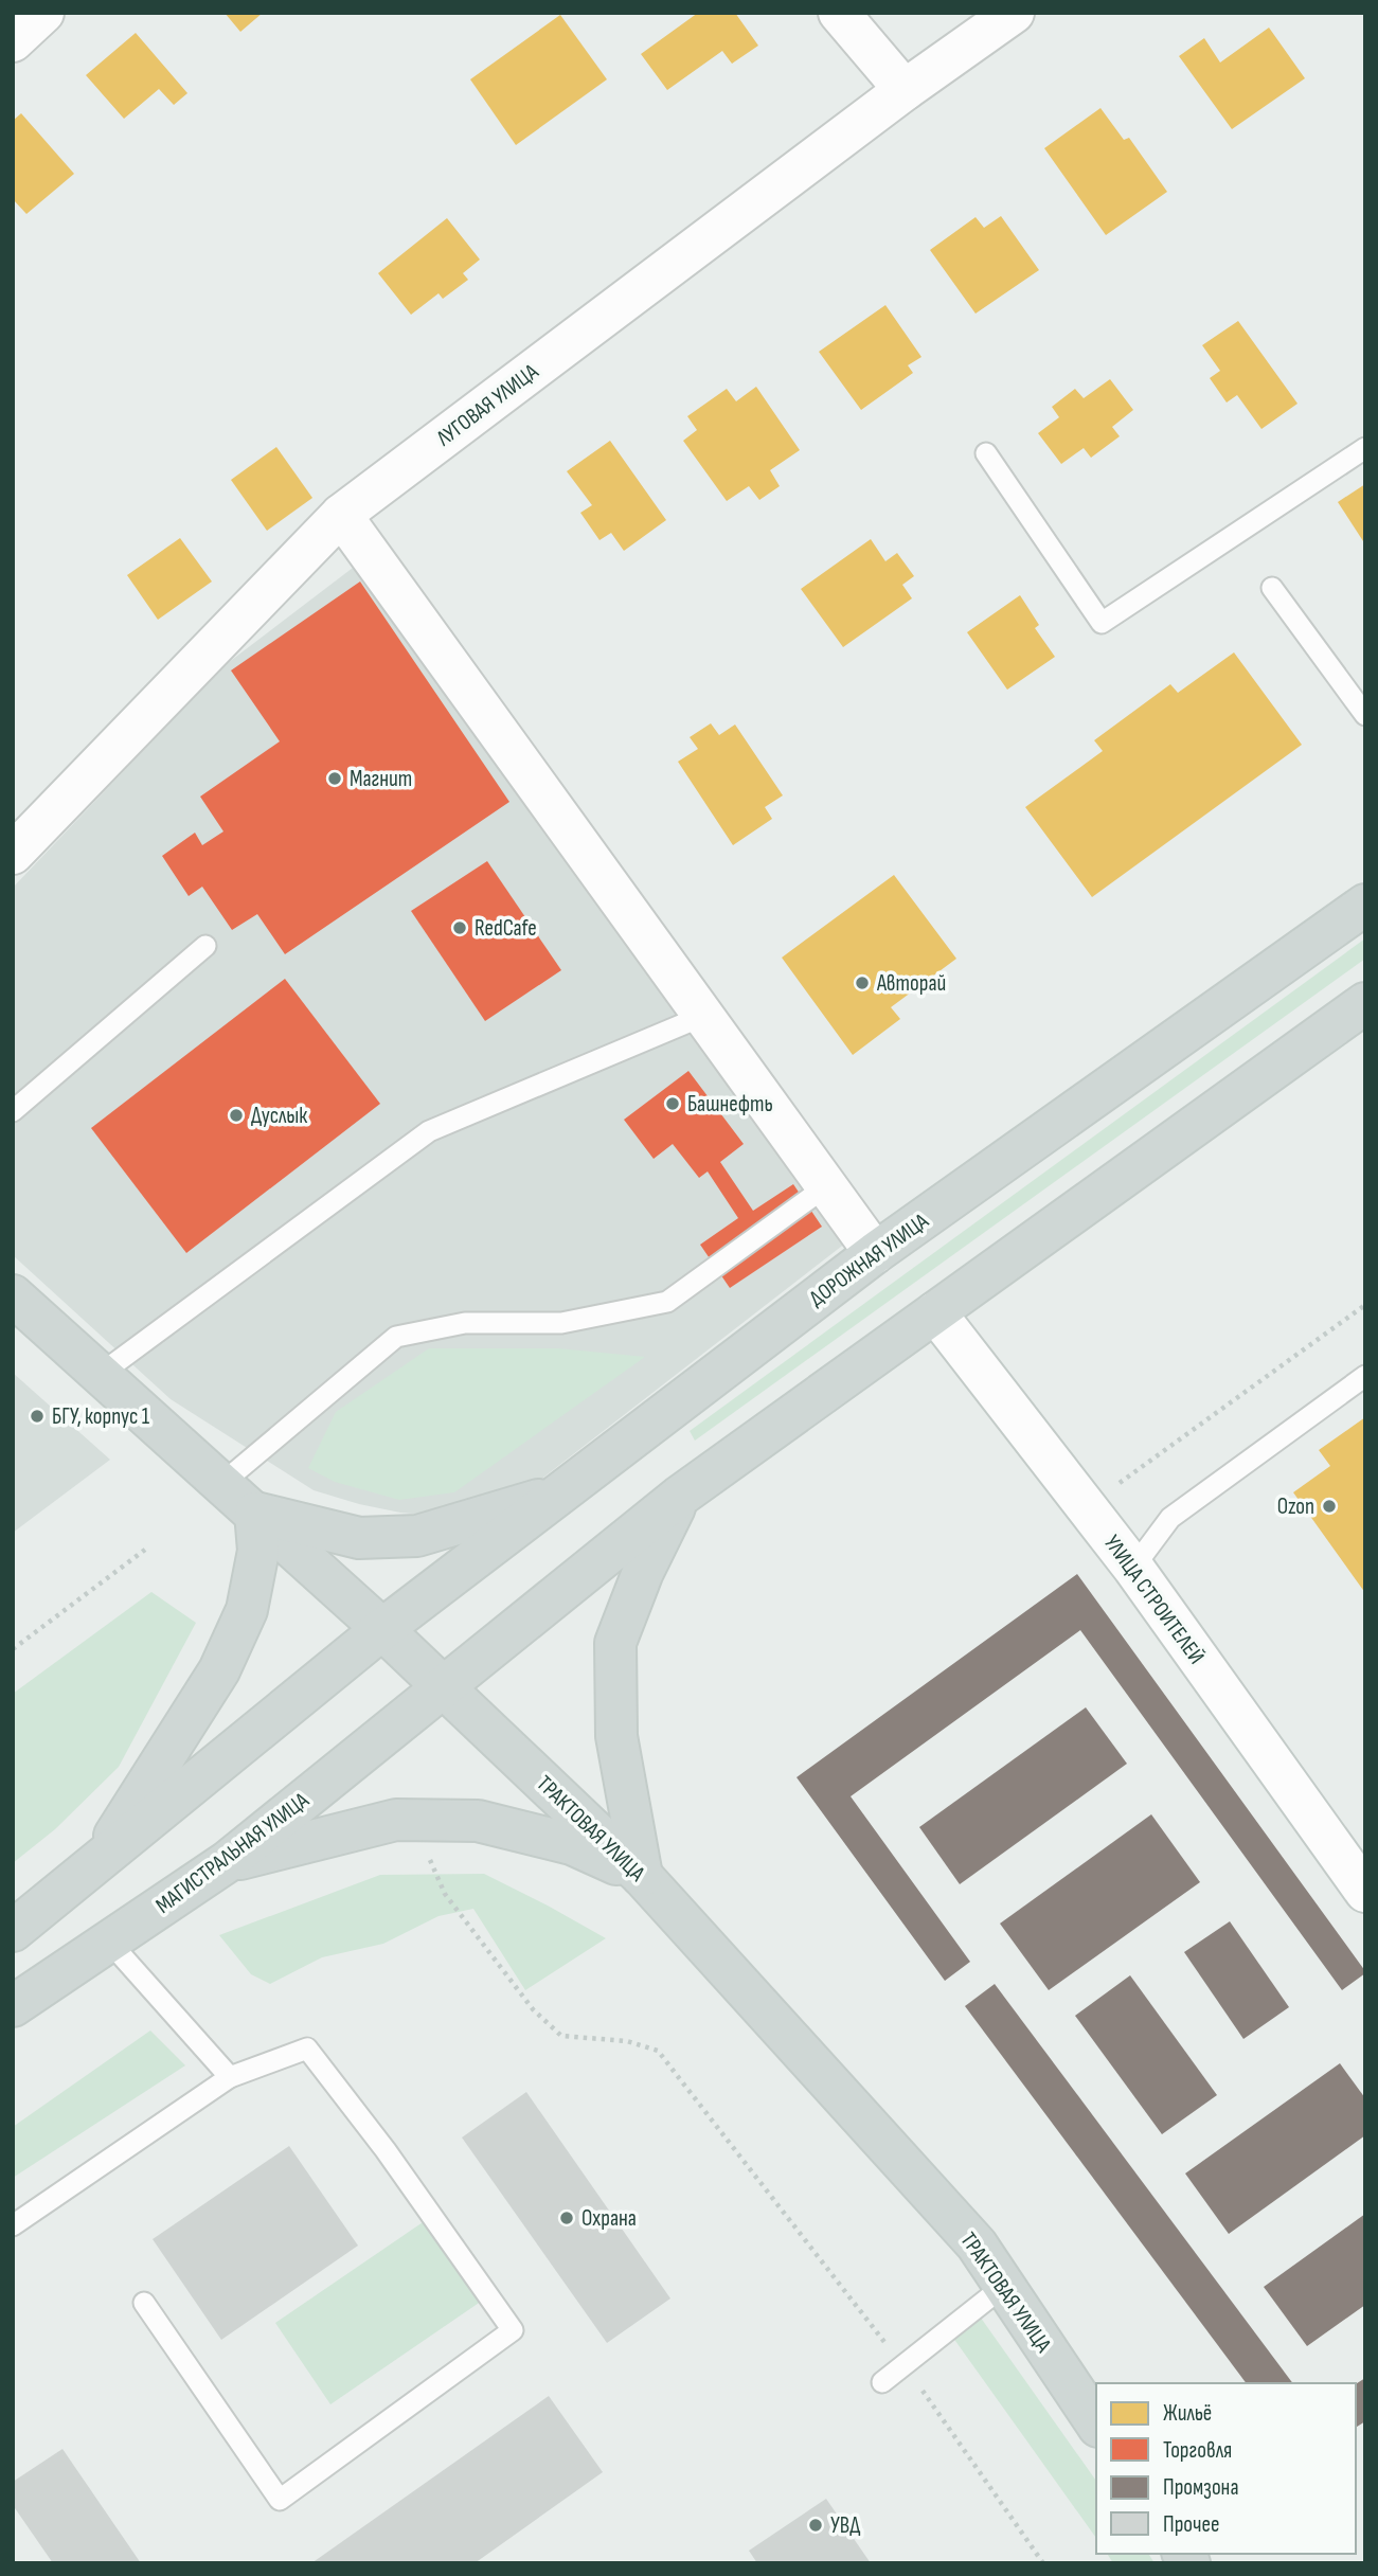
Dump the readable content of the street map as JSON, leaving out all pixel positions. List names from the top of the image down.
{
  "streets": {
    "main road": ["ДОРОЖНАЯ УЛИЦА", "ТРАКТОВАЯ УЛИЦА", "МАГИСТРАЛЬНАЯ УЛИЦА"],
    "street": ["ЛУГОВАЯ УЛИЦА", "УЛИЦА СТРОИТЕЛЕЙ"]
  },
  "crossings": [
    ["ДОРОЖНАЯ УЛИЦА", "ТРАКТОВАЯ УЛИЦА"],
    ["ТРАКТОВАЯ УЛИЦА", "МАГИСТРАЛЬНАЯ УЛИЦА"]
  ],
  "places": [
    "Магнит",
    "RedCafe",
    "Авторай",
    "Башнефть",
    "Дуслык",
    "БГУ, корпус 1",
    "Ozon",
    "Охрана",
    "УВД"
  ],
  "legend": [
    "Жильё",
    "Торговля",
    "Промзона",
    "Прочее"
  ]
}
